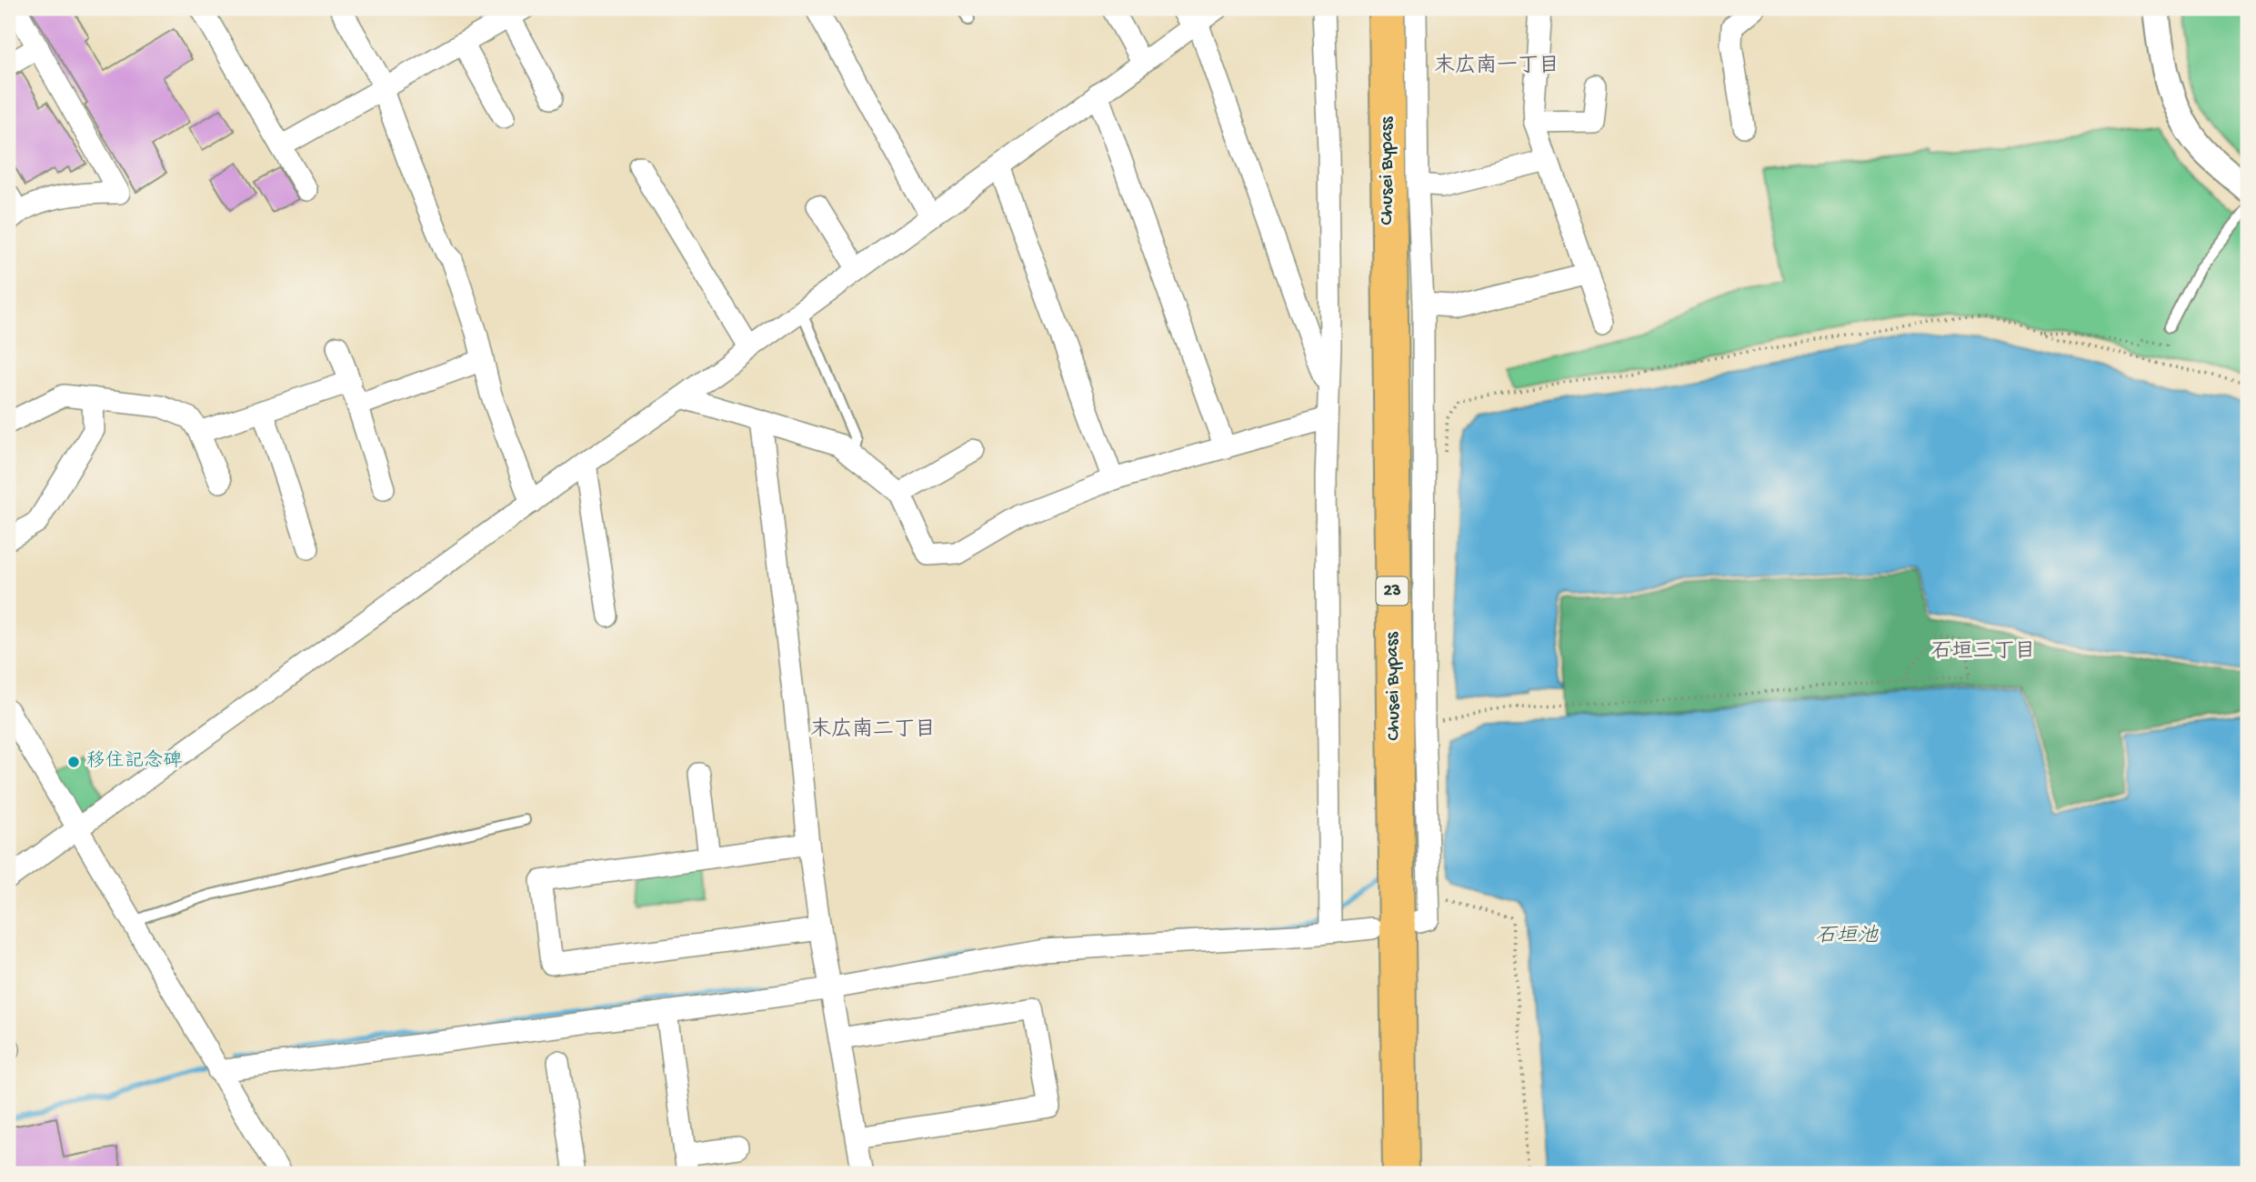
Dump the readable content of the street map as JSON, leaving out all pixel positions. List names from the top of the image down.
{
  "streets": {
    "highway": ["Chusei Bypass", "23"]
  },
  "districts": ["末広南一丁目", "石垣三丁目", "末広南二丁目"],
  "water": ["石垣池"],
  "places": ["移住記念碑"]
}
